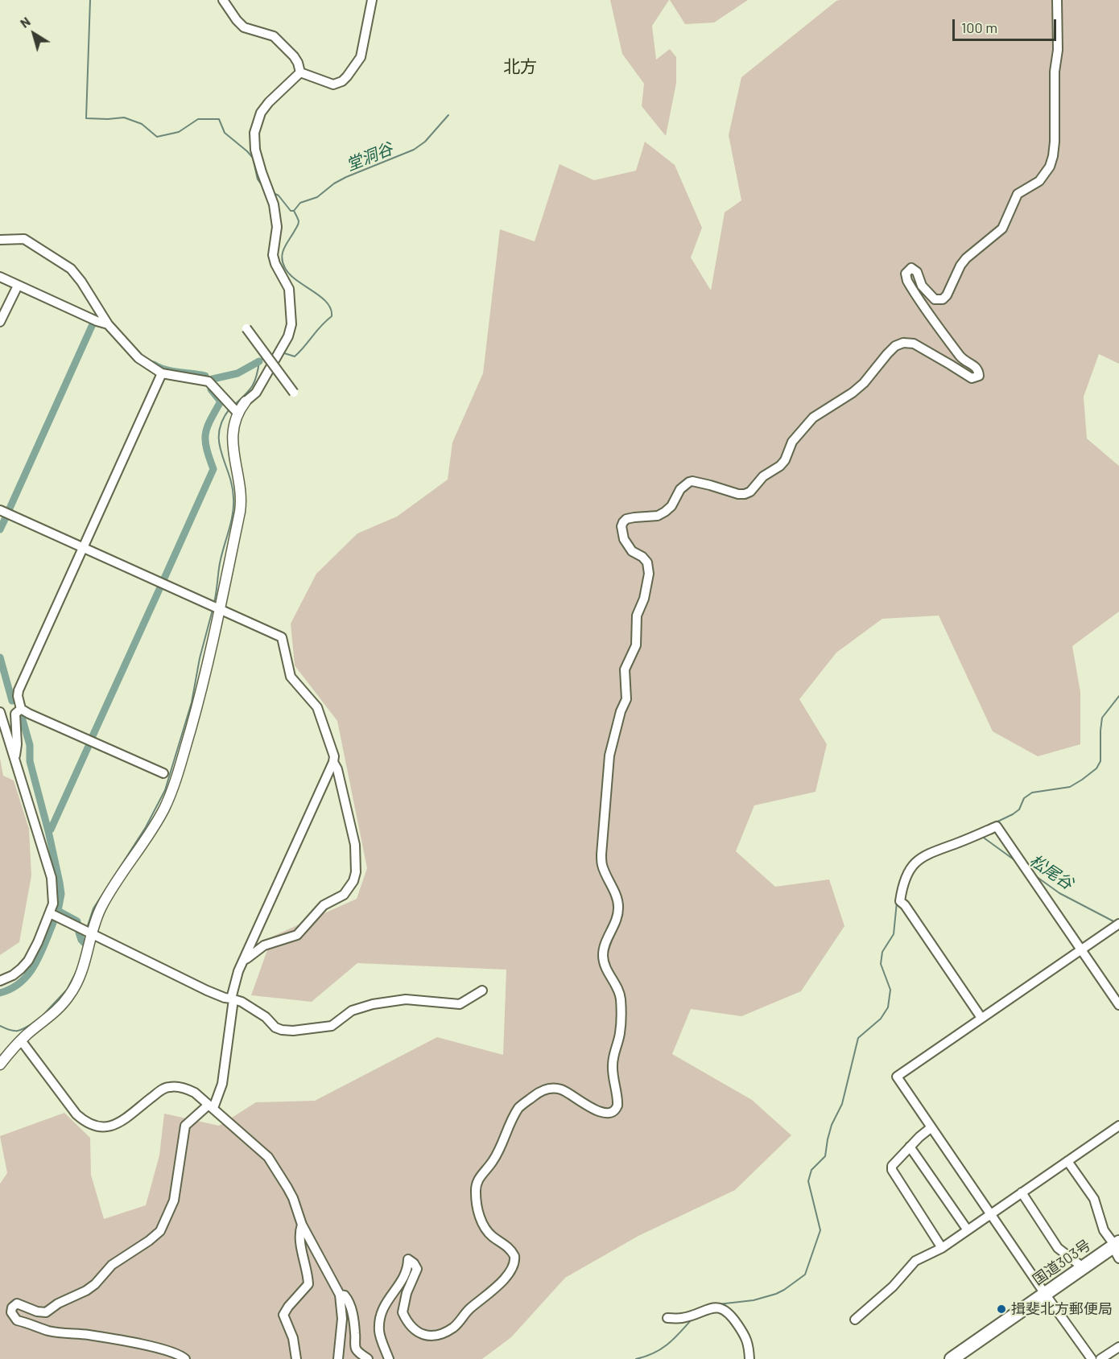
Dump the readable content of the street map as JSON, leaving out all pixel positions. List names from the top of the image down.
{
  "streets": {
    "highway": ["国道303号"]
  },
  "districts": ["北方"],
  "water": ["堂洞谷", "松尾谷"],
  "places": ["揖斐北方郵便局"],
  "scale_bar": "100 m",
  "north": "top left"
}
